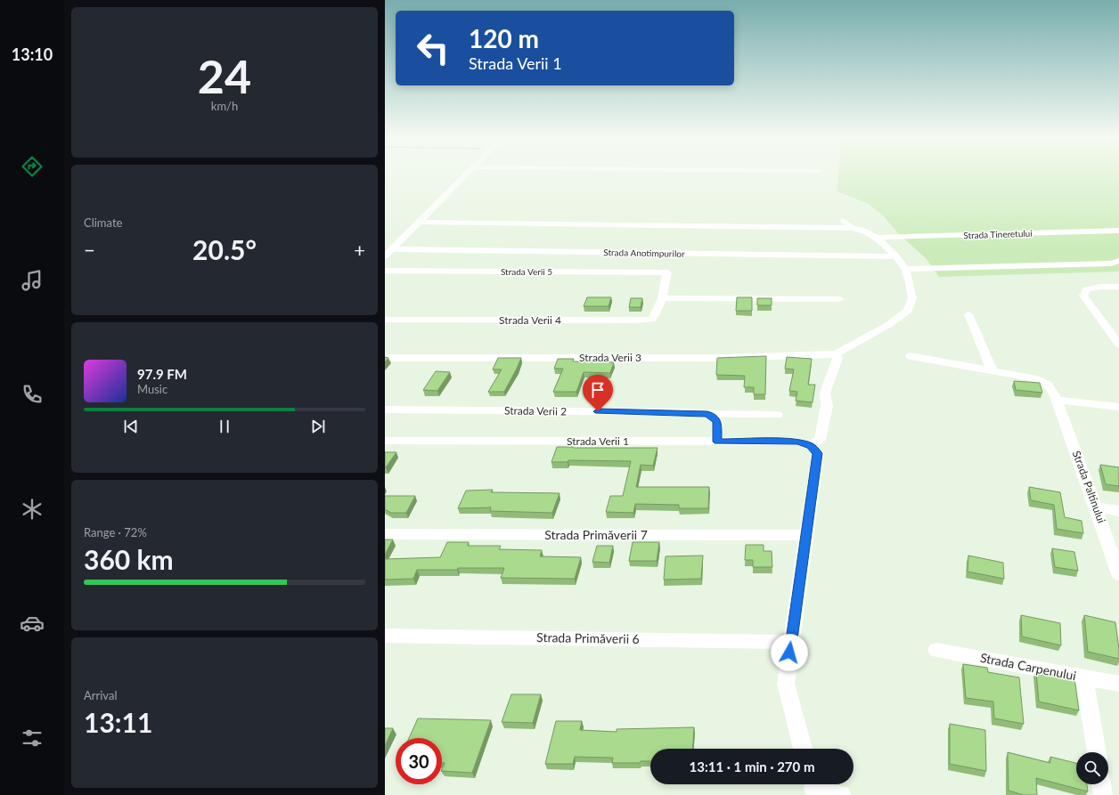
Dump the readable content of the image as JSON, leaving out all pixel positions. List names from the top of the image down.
{
  "streets": {
    "street": [
      "Strada Tineretului",
      "Strada Anotimpurilor",
      "Strada Verii 5",
      "Strada Verii 4",
      "Strada Verii 3",
      "Strada Verii 2",
      "Strada Verii 1",
      "Strada Paltinului",
      "Strada Primăverii 7",
      "Strada Primăverii 6",
      "Strada Carpenului"
    ]
  },
  "crossings": [
    ["Strada Verii 5", "Strada Verii 4"]
  ],
  "page": {
    "tabs": "13:10",
    "tile": [
      ["24", "km/h"],
      "Climate",
      ["Range · 72%", "360 km"],
      ["Arrival", "13:11"]
    ],
    "turn": ["120 m", "Strada Verii 1"],
    "heat": ["−", "20.5°", "+"],
    "song": ["97.9 FM", "Music"],
    "limit": "30",
    "trip": "13:11 · 1 min · 270 m"
  }
}
